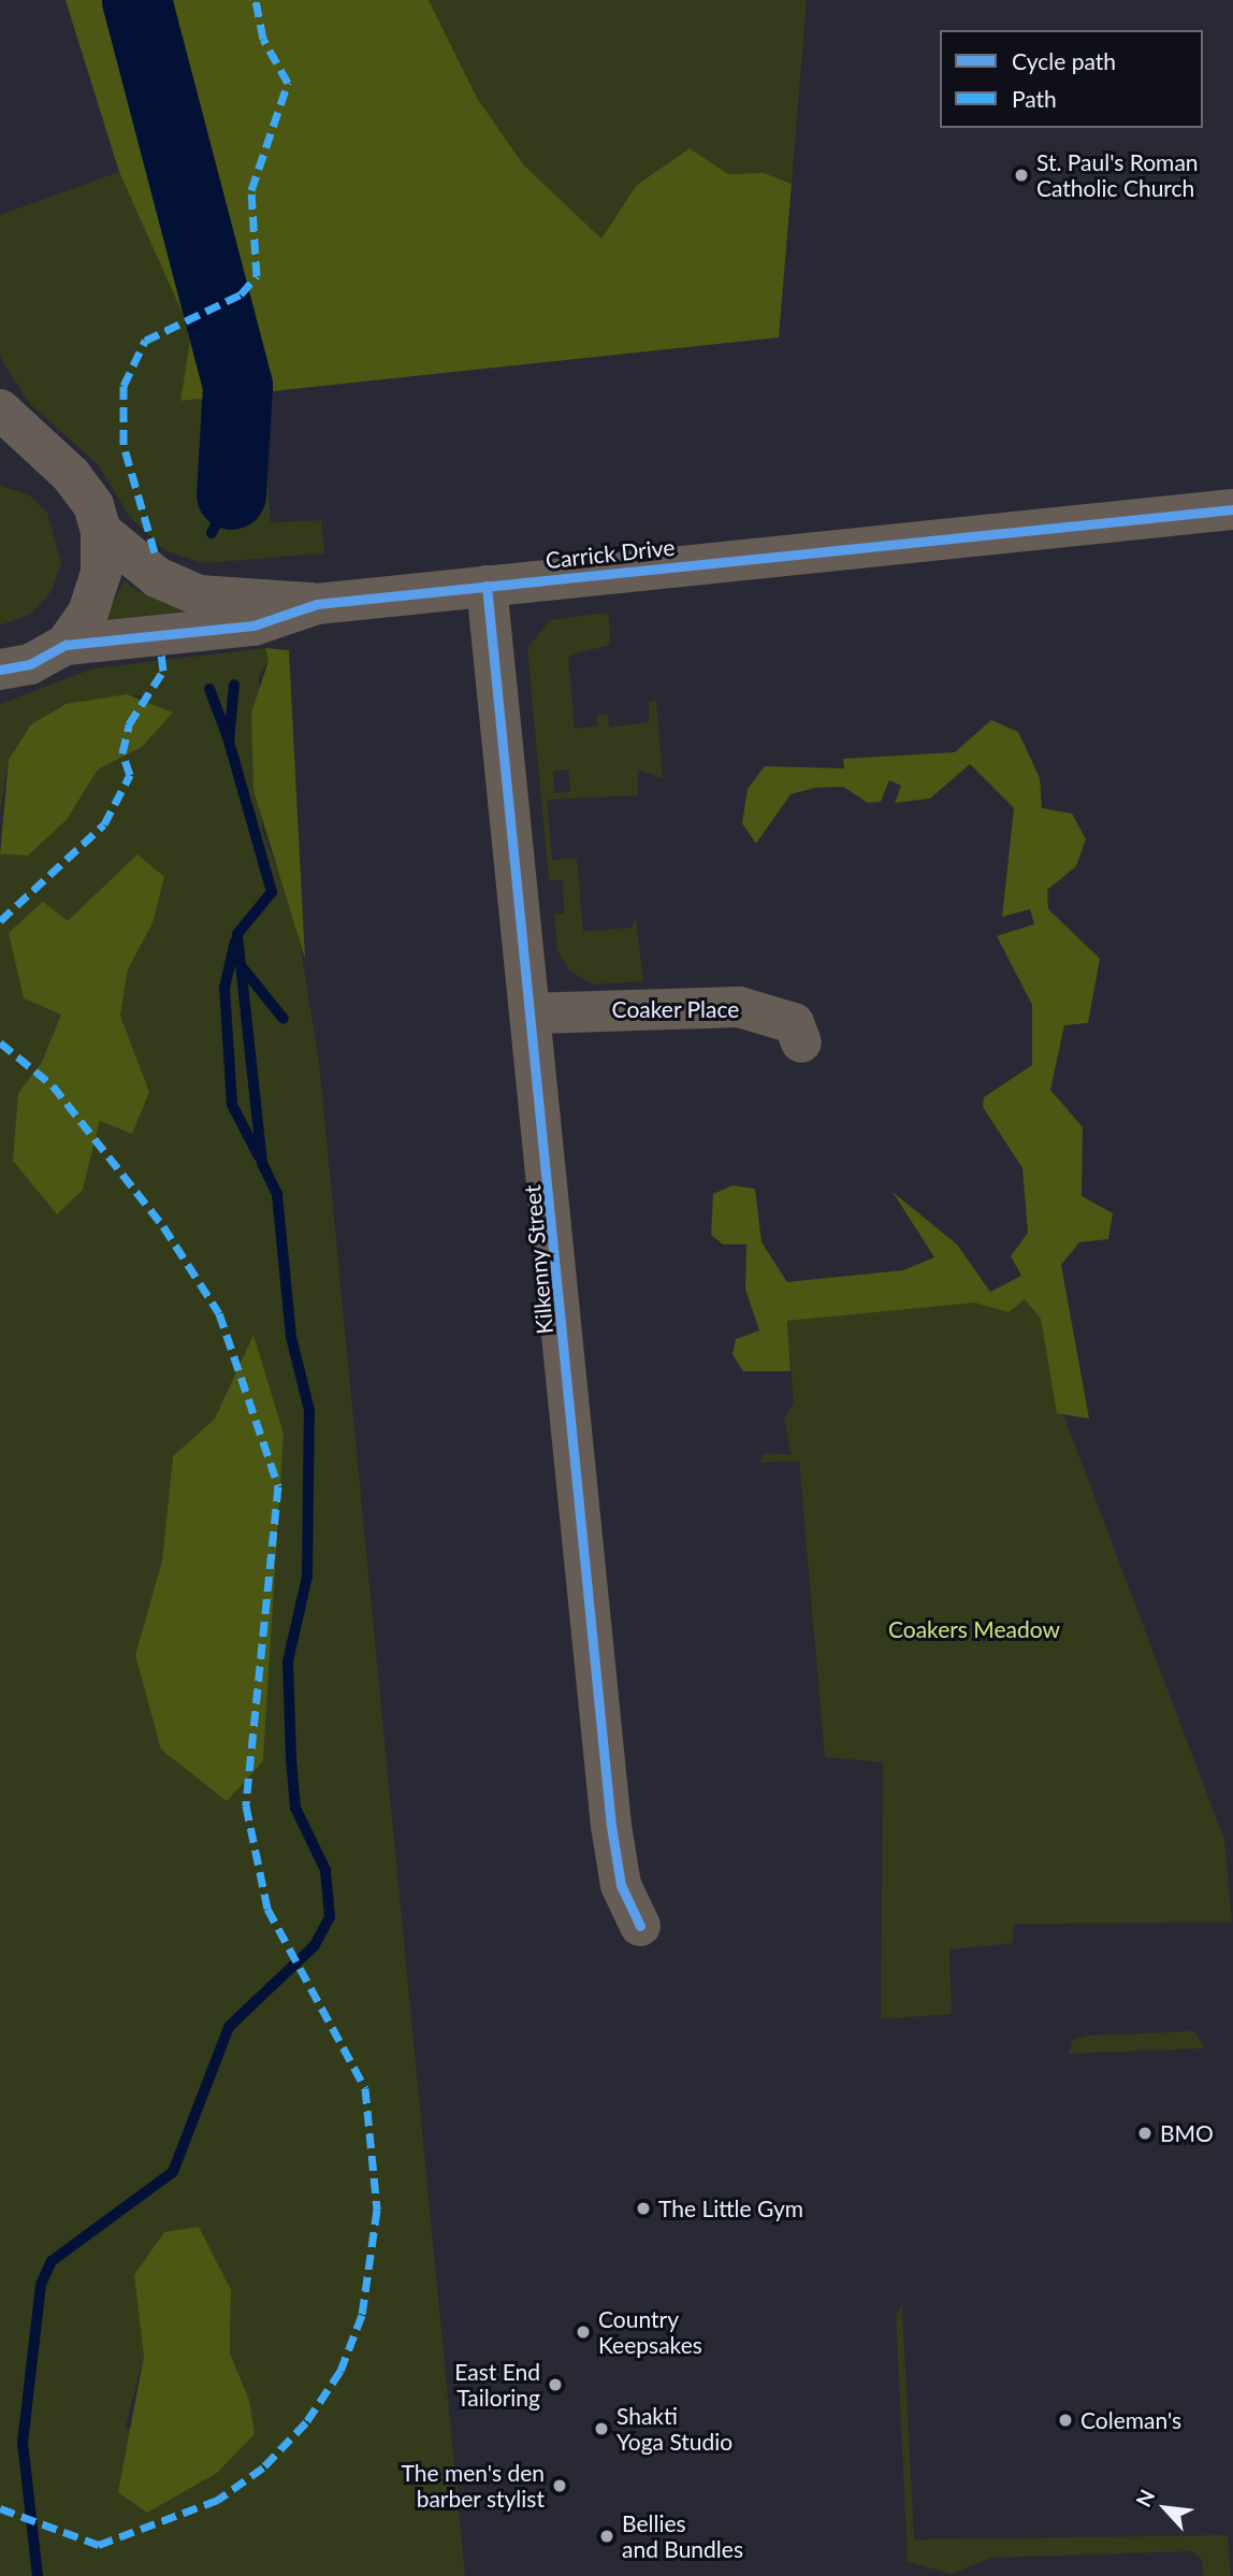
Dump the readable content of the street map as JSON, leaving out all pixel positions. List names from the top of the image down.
{
  "streets": {
    "street": ["Carrick Drive", "Coaker Place", "Kilkenny Street"]
  },
  "crossings": [
    ["Carrick Drive", "Kilkenny Street"],
    ["Coaker Place", "Kilkenny Street"]
  ],
  "parks": ["Coakers Meadow"],
  "places": [
    "St. Paul's Roman Catholic Church",
    "BMO",
    "The Little Gym",
    "Country Keepsakes",
    "East End Tailoring",
    "Coleman's",
    "Shakti Yoga Studio",
    "The men's den barber stylist",
    "Bellies and Bundles"
  ],
  "legend": ["Cycle path", "Path"],
  "north": "top left"
}
